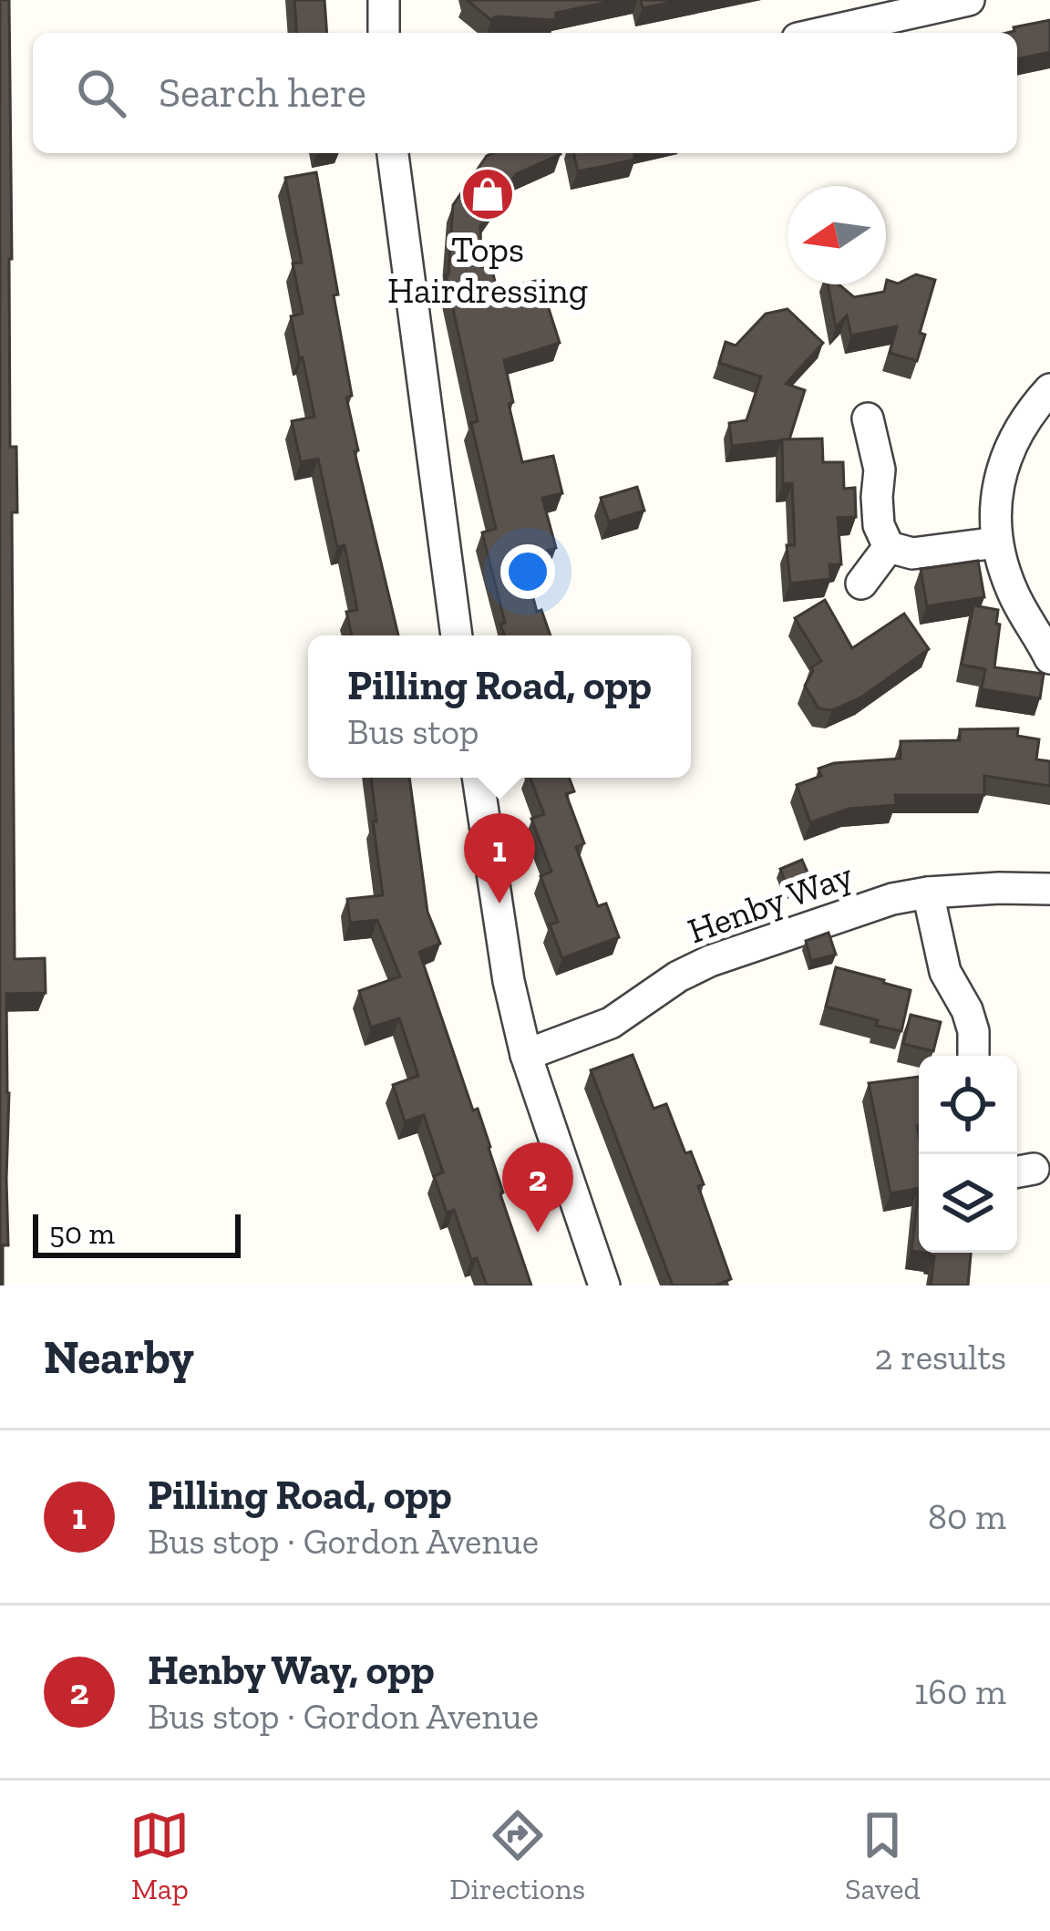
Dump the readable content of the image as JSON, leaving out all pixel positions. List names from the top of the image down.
{
  "streets": {
    "street": ["Henby Way"]
  },
  "places": {
    "shop": ["Tops Hairdressing"]
  },
  "scale_bar": "50 m",
  "north": "left",
  "page": {
    "search": "Search here",
    "popup": ["Pilling Road, opp", "Bus stop"],
    "pins": ["1", "2"],
    "scale": "50 m",
    "heading": ["Nearby", "2 results"],
    "list": [
      {
        "mark": "1",
        "name": "Pilling Road, opp",
        "note": "Bus stop · Gordon Avenue",
        "value": "80 m"
      },
      {
        "mark": "2",
        "name": "Henby Way, opp",
        "note": "Bus stop · Gordon Avenue",
        "value": "160 m"
      }
    ],
    "nav": ["Map", "Directions", "Saved"]
  }
}
